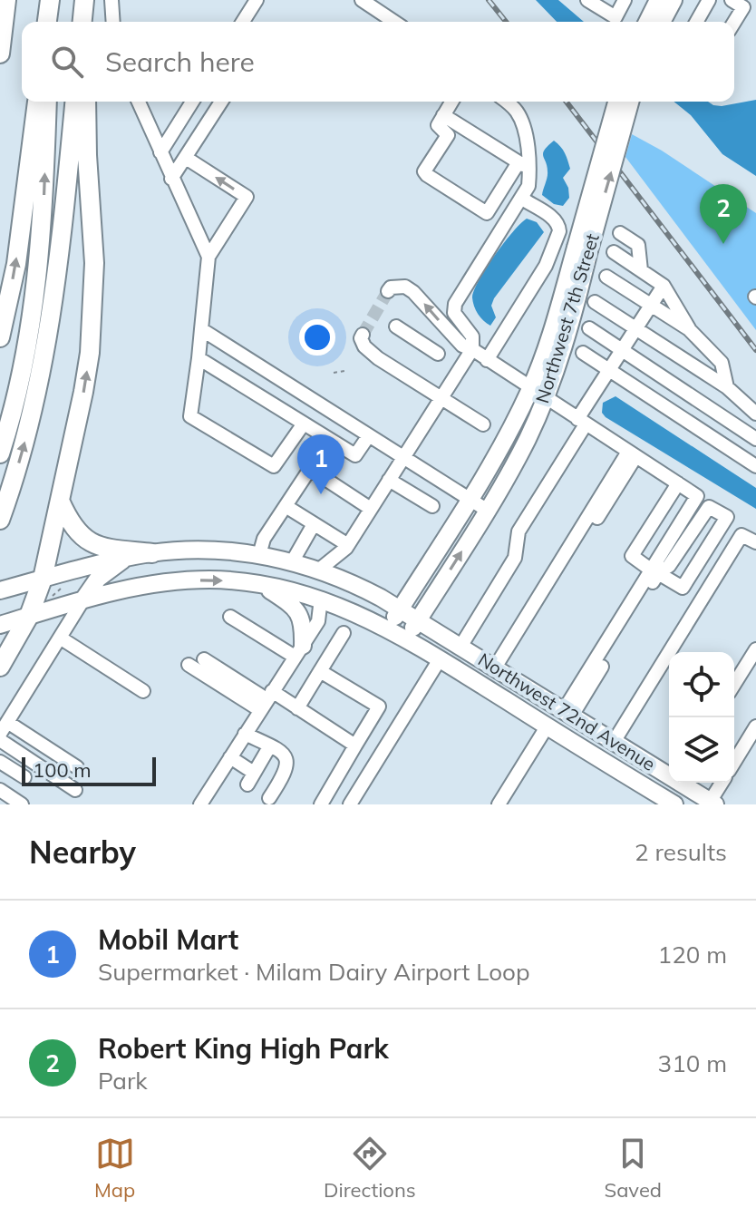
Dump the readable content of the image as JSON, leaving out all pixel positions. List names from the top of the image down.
{
  "streets": {
    "main road": ["Northwest 7th Street", "Northwest 72nd Avenue"]
  },
  "crossings": [
    ["Northwest 7th Street", "Northwest 72nd Avenue"]
  ],
  "scale_bar": "100 m",
  "page": {
    "search": "Search here",
    "pins": ["2", "1"],
    "scale": "100 m",
    "heading": ["Nearby", "2 results"],
    "list": [
      {
        "mark": "1",
        "name": "Mobil Mart",
        "note": "Supermarket · Milam Dairy Airport Loop",
        "value": "120 m"
      },
      {
        "mark": "2",
        "name": "Robert King High Park",
        "note": "Park",
        "value": "310 m"
      }
    ],
    "nav": ["Map", "Directions", "Saved"]
  }
}
